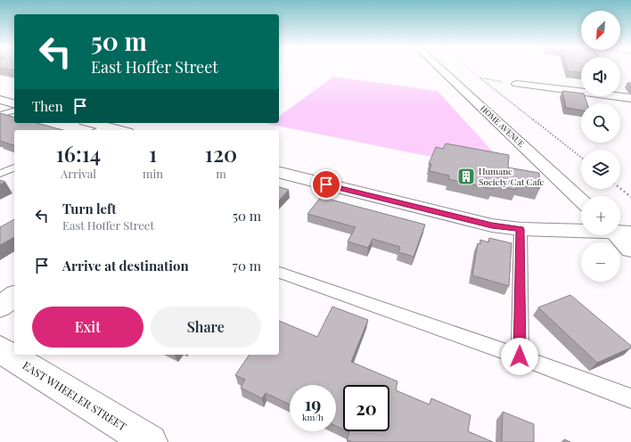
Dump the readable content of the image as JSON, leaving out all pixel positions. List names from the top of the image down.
{
  "streets": {
    "street": ["HOME AVENUE", "EAST WHEELER STREET"]
  },
  "places": {
    "building": ["Humane Society/Cat Cafe"]
  },
  "north": "bottom left",
  "page": {
    "map_buttons": ["+", "−"],
    "turn": ["50 m", "East Hoffer Street"],
    "then": "Then",
    "eta": [
      "16:14",
      "Arrival",
      "1",
      "min",
      "120",
      "m"
    ],
    "list": [
      {
        "name": "Turn left",
        "note": "East Hoffer Street",
        "value": "50 m"
      },
      {
        "name": "Arrive at destination",
        "value": "70 m"
      }
    ],
    "buttons": ["Exit", "Share"],
    "speed": "19 km/h",
    "limit": "20"
  }
}
